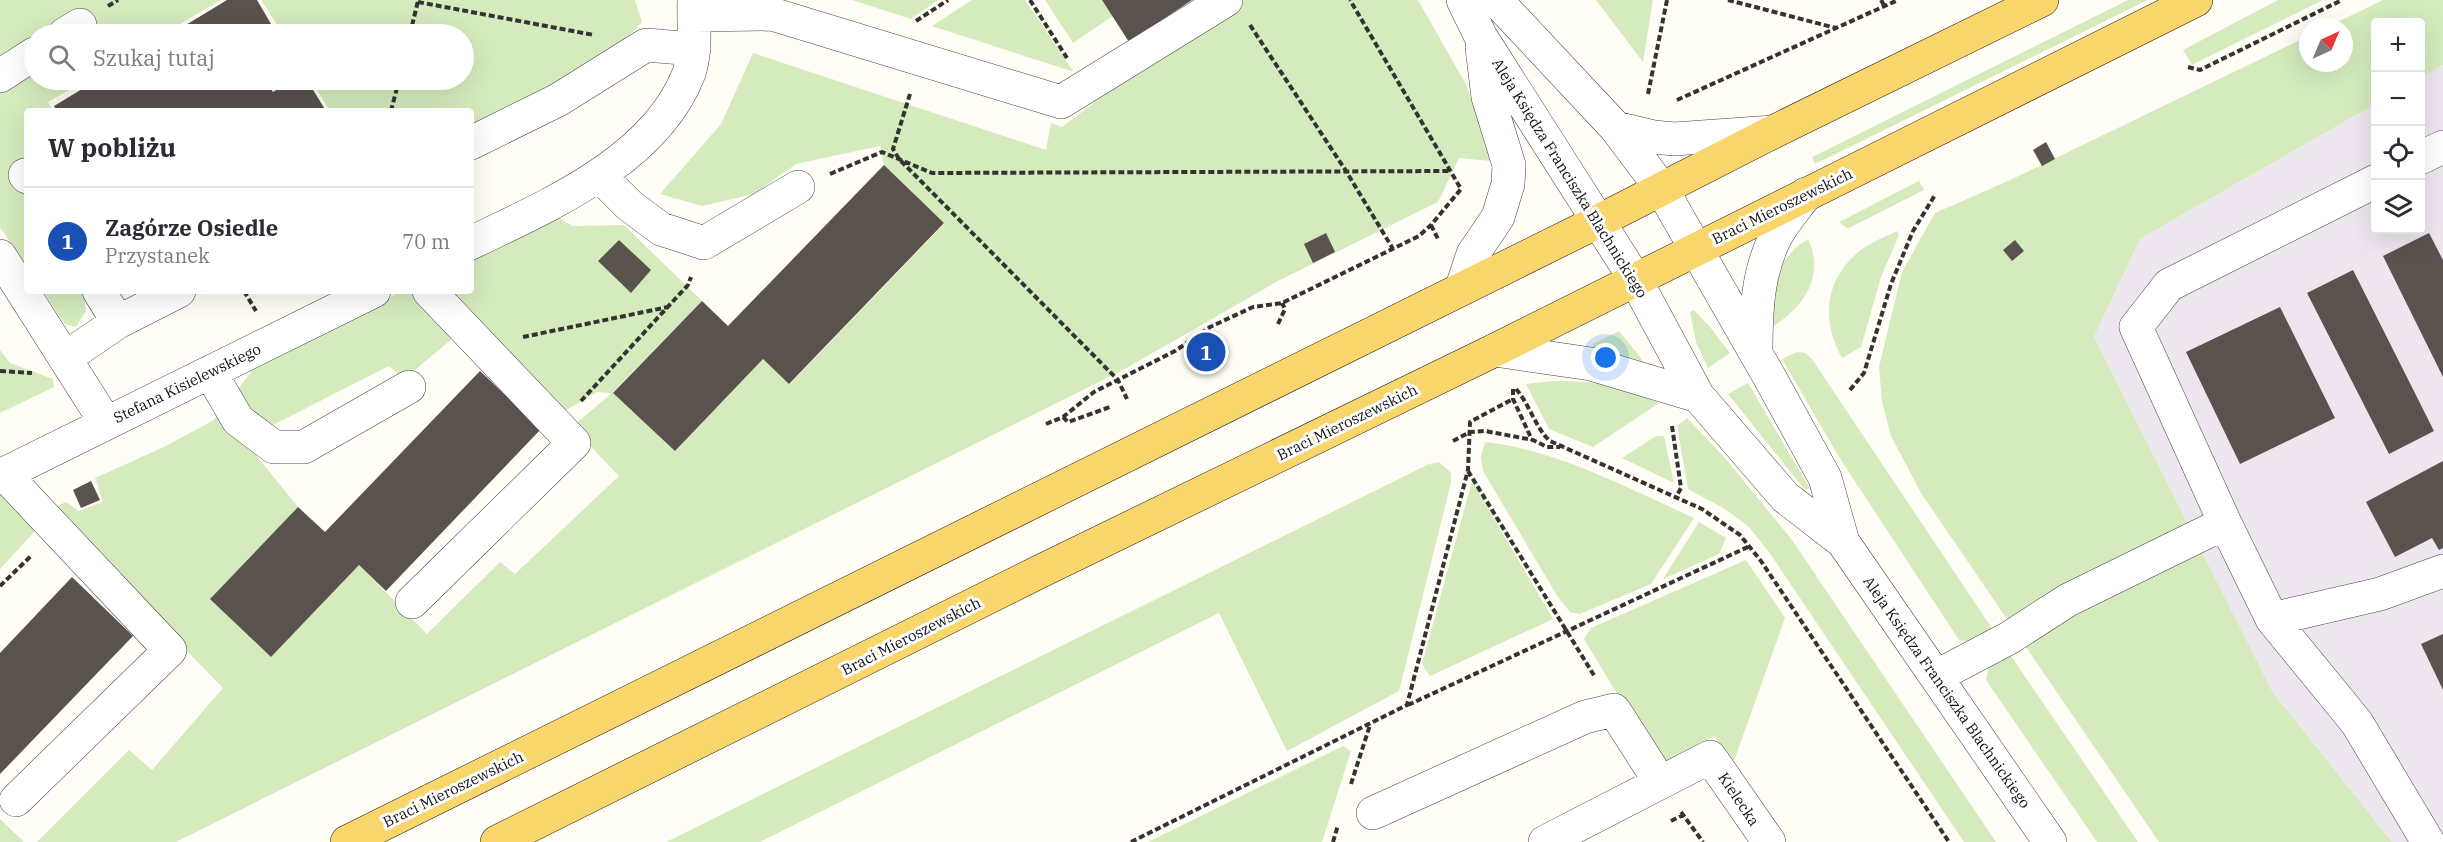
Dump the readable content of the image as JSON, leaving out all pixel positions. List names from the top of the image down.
{
  "streets": {
    "main road": ["Braci Mieroszewskich"],
    "street": ["Aleja Księdza Franciszka Blachnickiego", "Stefana Kisielewskiego", "Kielecka"]
  },
  "crossings": [
    ["Aleja Księdza Franciszka Blachnickiego", "Braci Mieroszewskich"]
  ],
  "north": "top right",
  "page": {
    "map_buttons": ["+", "−"],
    "search": "Szukaj tutaj",
    "heading": "W pobliżu",
    "list": [
      {
        "mark": "1",
        "name": "Zagórze Osiedle",
        "note": "Przystanek",
        "value": "70 m"
      }
    ],
    "pins": "1"
  }
}
